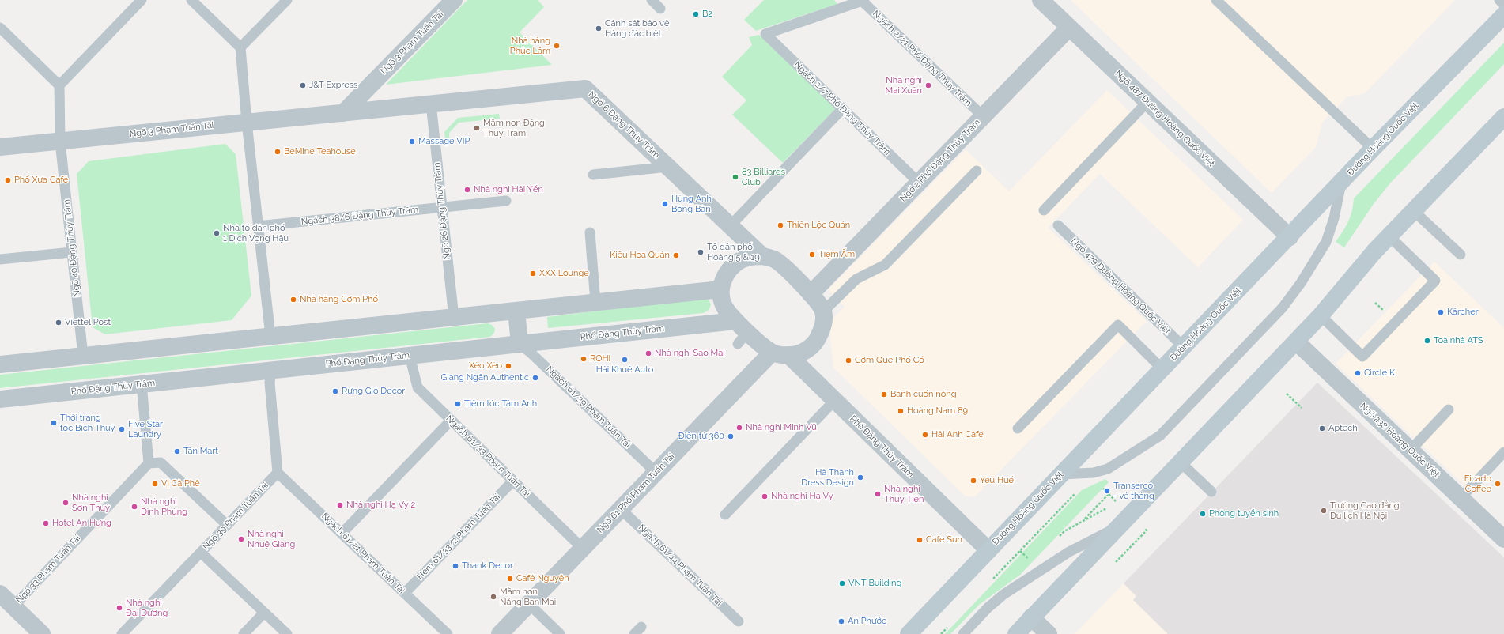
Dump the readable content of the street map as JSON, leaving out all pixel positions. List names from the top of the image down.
{
  "streets": {
    "main road": ["Đường Hoàng Quốc Việt"],
    "street": [
      "Ngõ 3 Phạm Tuấn Tài",
      "Ngõ 487 Đường Hoàng Quốc Việt",
      "Ngõ 6 Đặng Thùy Trâm",
      "Ngõ 2 Phố Đặng Thùy Trâm",
      "Phố Đặng Thùy Trâm",
      "Ngõ 238 Hoàng Quốc Việt",
      "Ngõ 61 Phố Phạm Tuấn Tài"
    ],
    "lane": [
      "Ngách 2/21 Phố Đặng Thùy Trâm",
      "Ngách 2/7 Phố Đặng Thùy Trâm",
      "Ngõ 26 Đặng Thùy Trâm",
      "Ngách 38/6 Đặng Thùy Trâm",
      "Ngõ 40 Đặng Thùy Trâm",
      "Ngõ 479 Đường Hoàng Quốc Việt",
      "Ngách 61/39 Phạm Tuấn Tài",
      "Ngách 61/33 Phạm Tuấn Tài",
      "Ngõ 39 Phạm Tuấn Tài",
      "Hẻm 61/33/2 Phạm Tuấn Tài",
      "Ngách 61/21 Phạm Tuấn Tài",
      "Ngách 61/44 Phạm Tuấn Tài",
      "Ngõ 33 Phạm Tuấn Tài"
    ]
  },
  "crossings": [
    ["Ngõ 3 Phạm Tuấn Tài", "Ngõ 6 Đặng Thùy Trâm"],
    ["Ngõ 3 Phạm Tuấn Tài", "Ngõ 26 Đặng Thùy Trâm"],
    ["Ngõ 3 Phạm Tuấn Tài", "Ngõ 40 Đặng Thùy Trâm"],
    ["Ngách 2/21 Phố Đặng Thùy Trâm", "Ngách 2/7 Phố Đặng Thùy Trâm"],
    ["Ngách 2/21 Phố Đặng Thùy Trâm", "Ngõ 2 Phố Đặng Thùy Trâm"],
    ["Ngách 2/7 Phố Đặng Thùy Trâm", "Ngõ 2 Phố Đặng Thùy Trâm"],
    ["Ngõ 487 Đường Hoàng Quốc Việt", "Đường Hoàng Quốc Việt"],
    ["Ngõ 487 Đường Hoàng Quốc Việt", "Ngõ 2 Phố Đặng Thùy Trâm"],
    ["Ngõ 6 Đặng Thùy Trâm", "Ngõ 2 Phố Đặng Thùy Trâm"],
    ["Ngõ 6 Đặng Thùy Trâm", "Ngõ 26 Đặng Thùy Trâm"],
    ["Ngõ 6 Đặng Thùy Trâm", "Phố Đặng Thùy Trâm"],
    ["Ngõ 6 Đặng Thùy Trâm", "Ngõ 61 Phố Phạm Tuấn Tài"],
    ["Đường Hoàng Quốc Việt", "Ngõ 479 Đường Hoàng Quốc Việt"],
    ["Đường Hoàng Quốc Việt", "Phố Đặng Thùy Trâm"],
    ["Ngõ 2 Phố Đặng Thùy Trâm", "Phố Đặng Thùy Trâm"],
    ["Ngõ 2 Phố Đặng Thùy Trâm", "Ngõ 61 Phố Phạm Tuấn Tài"],
    ["Ngõ 26 Đặng Thùy Trâm", "Ngách 38/6 Đặng Thùy Trâm"],
    ["Phố Đặng Thùy Trâm", "Ngách 61/39 Phạm Tuấn Tài"],
    ["Phố Đặng Thùy Trâm", "Ngách 61/33 Phạm Tuấn Tài"],
    ["Phố Đặng Thùy Trâm", "Ngõ 61 Phố Phạm Tuấn Tài"],
    ["Ngách 61/39 Phạm Tuấn Tài", "Ngõ 61 Phố Phạm Tuấn Tài"],
    ["Ngách 61/33 Phạm Tuấn Tài", "Ngõ 61 Phố Phạm Tuấn Tài"],
    ["Ngách 61/33 Phạm Tuấn Tài", "Hẻm 61/33/2 Phạm Tuấn Tài"],
    ["Ngõ 61 Phố Phạm Tuấn Tài", "Ngách 61/44 Phạm Tuấn Tài"],
    ["Ngõ 39 Phạm Tuấn Tài", "Ngách 61/21 Phạm Tuấn Tài"],
    ["Hẻm 61/33/2 Phạm Tuấn Tài", "Ngách 61/21 Phạm Tuấn Tài"]
  ],
  "places": [
    "B2",
    "Cảnh sát bảo vệ Hàng đặc biệt",
    "Nhà hàng Phúc Lâm",
    "J&T Express",
    "Nhà nghỉ Mai Xuân",
    "Mầm non Đặng Thuỳ Trâm",
    "Massage VIP",
    "BeMine Teahouse",
    "83 Billiards Club",
    "Phố Xưa Café",
    "Nhà nghỉ Hải Yến",
    "Hùng Anh Bóng Bàn",
    "Thiên Lộc Quán",
    "Nhà tổ dân phố 1 Dịch Vọng Hậu",
    "Tổ dân phố Hoàng 5 & 19",
    "Tiệm Ấm",
    "Kiều Hoa Quán",
    "XXX Lounge",
    "Nhà hàng Cơm Phố",
    "Kärcher",
    "Viettel Post",
    "Toà nhà ATS",
    "Nhà nghỉ Sao Mai",
    "ROHI",
    "Hải Khuê Auto",
    "Cơm Quê Phố Cổ",
    "Xèo Xèo",
    "Circle K",
    "Giang Ngân Authentic",
    "Rừng Gió Decor",
    "Bánh cuốn nóng",
    "Tiệm tóc Tâm Anh",
    "Hoàng Nam 89",
    "Thời trang tóc Bích Thuỷ",
    "Nhà nghỉ Minh Vũ",
    "Aptech",
    "Five Star Laundry",
    "Hải Anh Cafe",
    "Điện tử 360",
    "Tân Mart",
    "Hà Thanh Dress Design",
    "Yêu Huế",
    "Vị Cà Phê",
    "Ficado Coffee",
    "Transerco - vé tháng",
    "Nhà nghỉ Thủy Tiên",
    "Nhà nghỉ Hạ Vy",
    "Nhà nghỉ Sơn Thuỷ",
    "Nhà nghỉ Hạ Vy 2",
    "Nhà nghỉ Đình Phùng",
    "Trường Cao đẳng Du lịch Hà Nội",
    "Phòng tuyển sinh",
    "Hotel An Hưng",
    "Nhà nghỉ Nhuệ Giang",
    "Cafe Sun",
    "Thank Decor",
    "Café Nguyên",
    "VNT Building",
    "Mầm non Nắng Ban Mai",
    "Nhà nghỉ Đại Dương",
    "An Phước"
  ]
}
